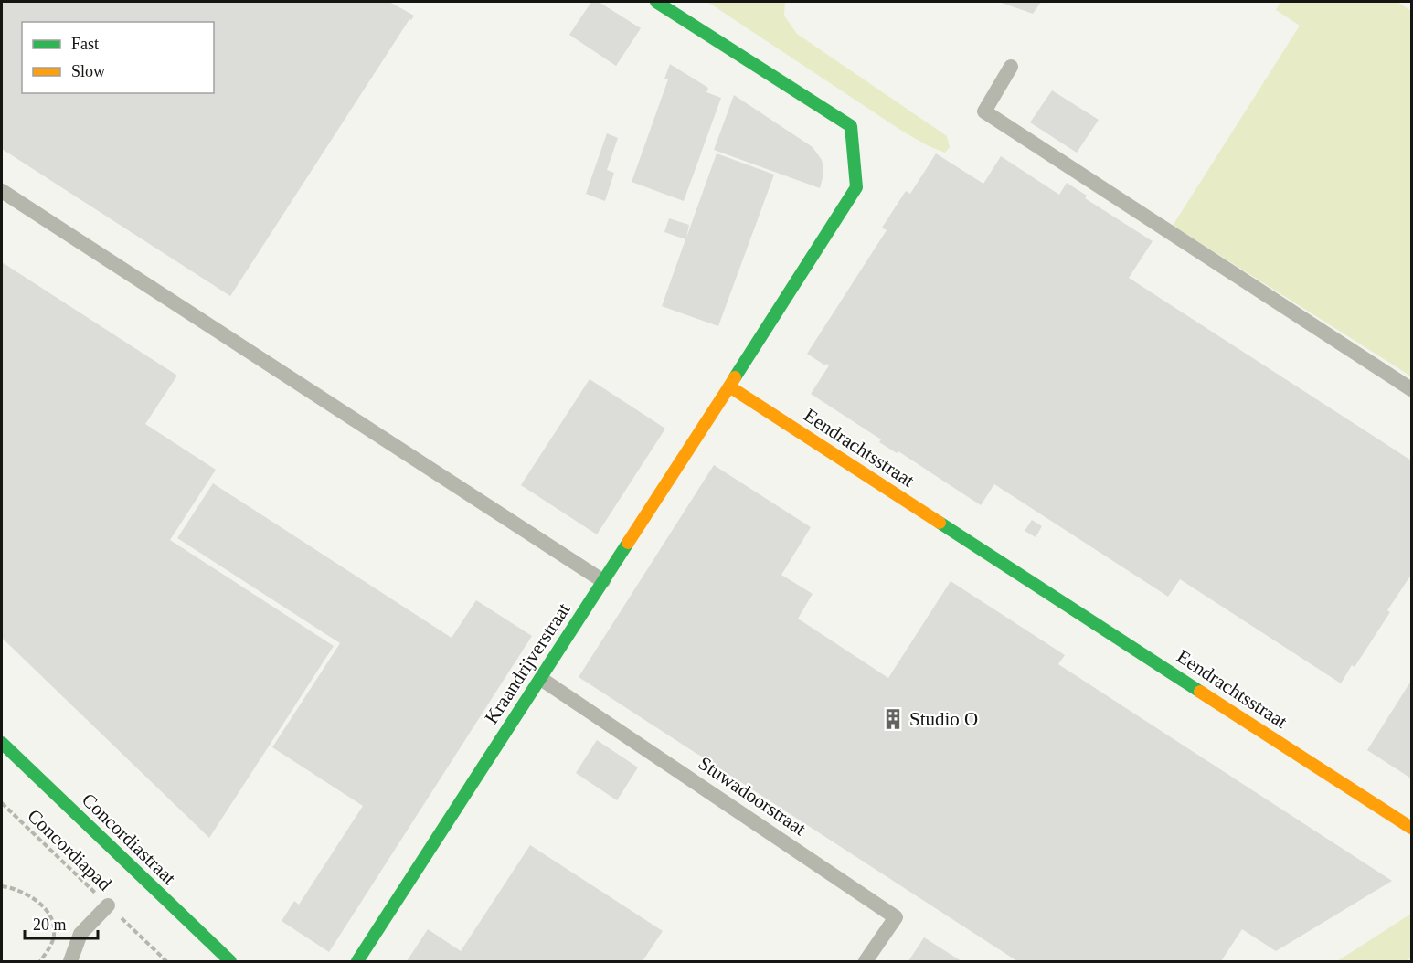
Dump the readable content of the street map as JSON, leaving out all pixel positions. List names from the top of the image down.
{
  "streets": {
    "street": ["Eendrachtsstraat", "Kraandrijverstraat", "Concordiastraat"],
    "lane": ["Stuwadoorstraat"],
    "path": ["Concordiapad"]
  },
  "crossings": [
    ["Eendrachtsstraat", "Kraandrijverstraat"],
    ["Kraandrijverstraat", "Stuwadoorstraat"]
  ],
  "places": {
    "building": ["Studio O"]
  },
  "legend": ["Fast", "Slow"],
  "scale_bar": "20 m"
}
